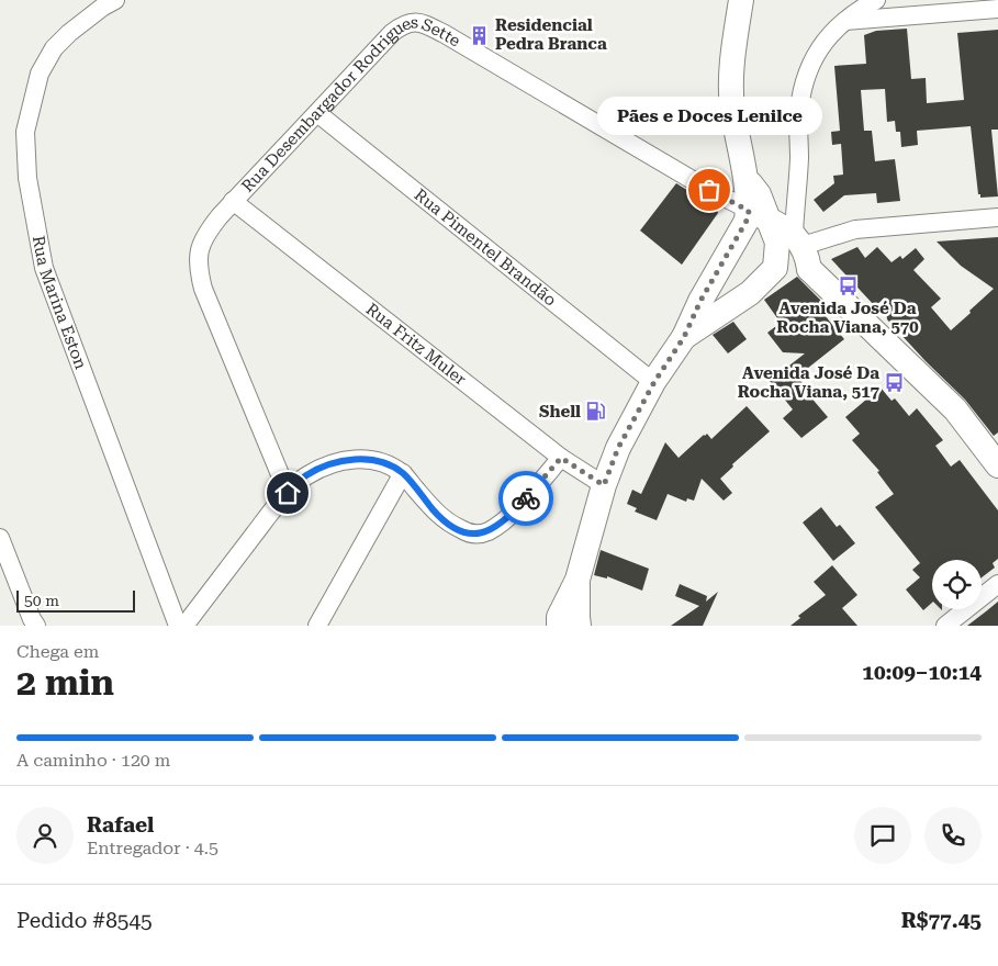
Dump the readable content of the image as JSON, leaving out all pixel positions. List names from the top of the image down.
{
  "streets": {
    "street": [
      "Rua Desembargador Rodrigues Sette",
      "Rua Pimentel Brandão",
      "Rua Marina Eston",
      "Rua Fritz Muler"
    ]
  },
  "crossings": [
    ["Rua Desembargador Rodrigues Sette", "Rua Pimentel Brandão"],
    ["Rua Desembargador Rodrigues Sette", "Rua Fritz Muler"]
  ],
  "places": {
    "building": ["Residencial Pedra Branca"],
    "other": ["Pães e Doces Lenilce"],
    "bus stop": ["Avenida José Da Rocha Viana, 570", "Avenida José Da Rocha Viana, 517"],
    "fuel station": ["Shell"]
  },
  "scale_bar": "50 m",
  "page": {
    "bubble": "Pães e Doces Lenilce",
    "scale": "50 m",
    "heading": ["2 min", "Chega em", "10:09–10:14"],
    "panel": [
      "Rafael",
      "Entregador · 4.5",
      "Pedido #8545",
      "R$77.45"
    ],
    "bar": "A caminho · 120 m"
  }
}
